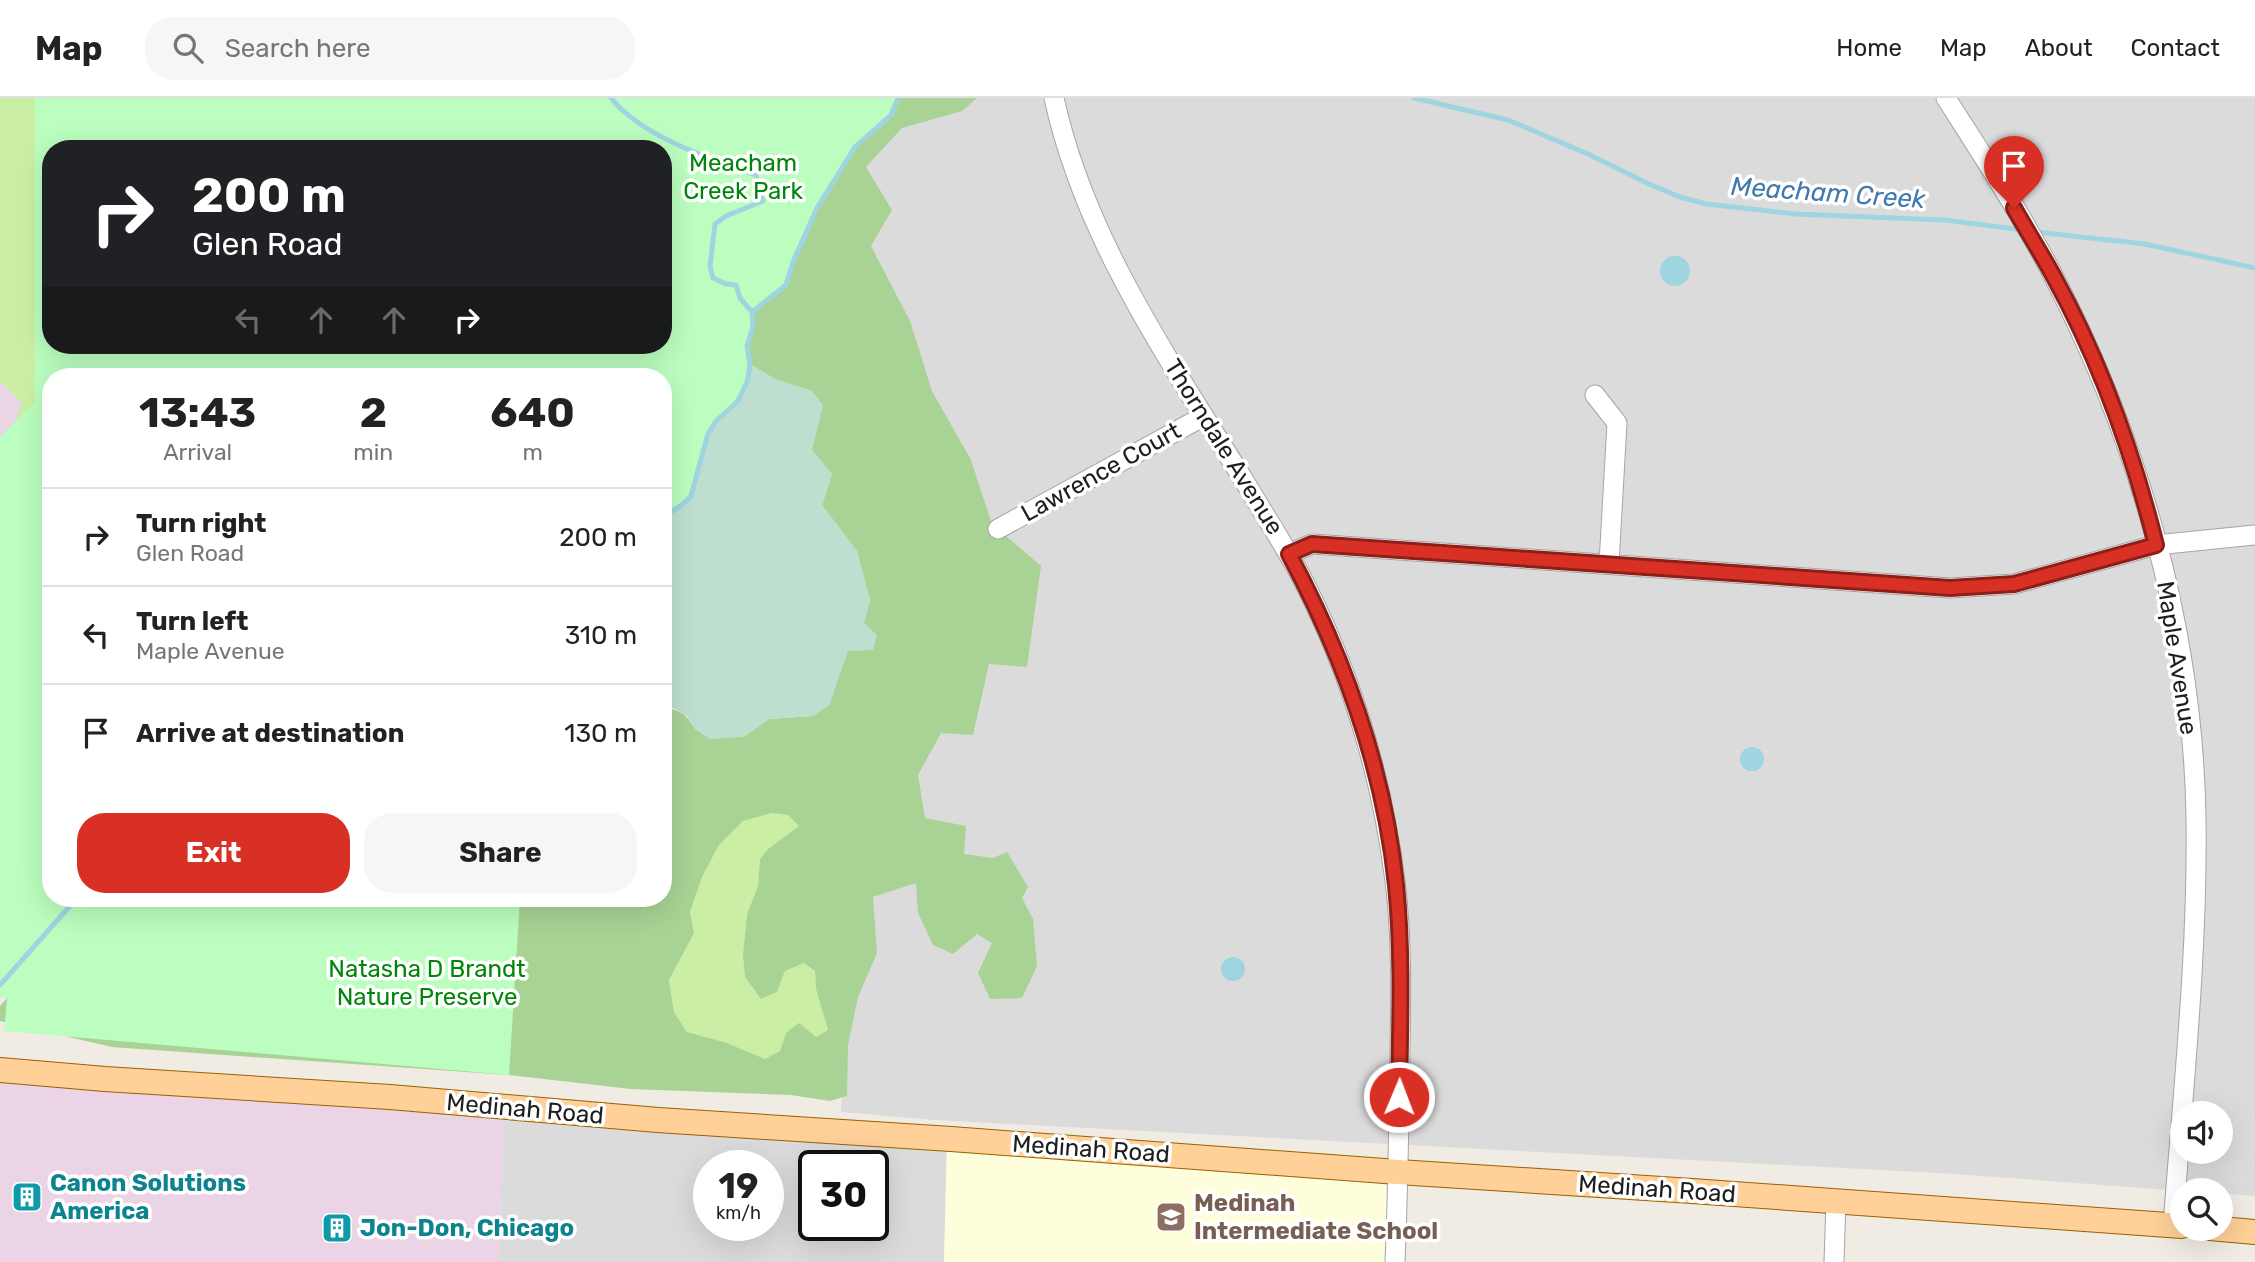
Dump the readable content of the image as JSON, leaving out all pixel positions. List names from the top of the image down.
{
  "streets": {
    "main road": ["Medinah Road"],
    "street": ["Thorndale Avenue", "Lawrence Court", "Maple Avenue"]
  },
  "crossings": [
    ["Thorndale Avenue", "Lawrence Court"],
    ["Thorndale Avenue", "Medinah Road"]
  ],
  "water": ["Meacham Creek"],
  "parks": ["Meacham Creek Park", "Natasha D Brandt Nature Preserve"],
  "places": {
    "building": ["Canon Solutions America", "Jon-Don, Chicago"],
    "school or university": ["Medinah Intermediate School"]
  },
  "page": {
    "header": "Map",
    "search": "Search here",
    "nav": [
      "Home",
      "Map",
      "About",
      "Contact"
    ],
    "turn": ["200 m", "Glen Road"],
    "eta": [
      "13:43",
      "Arrival",
      "2",
      "min",
      "640",
      "m"
    ],
    "list": [
      {
        "name": "Turn right",
        "note": "Glen Road",
        "value": "200 m"
      },
      {
        "name": "Turn left",
        "note": "Maple Avenue",
        "value": "310 m"
      },
      {
        "name": "Arrive at destination",
        "value": "130 m"
      }
    ],
    "buttons": ["Exit", "Share"],
    "speed": "19 km/h",
    "limit": "30"
  }
}
